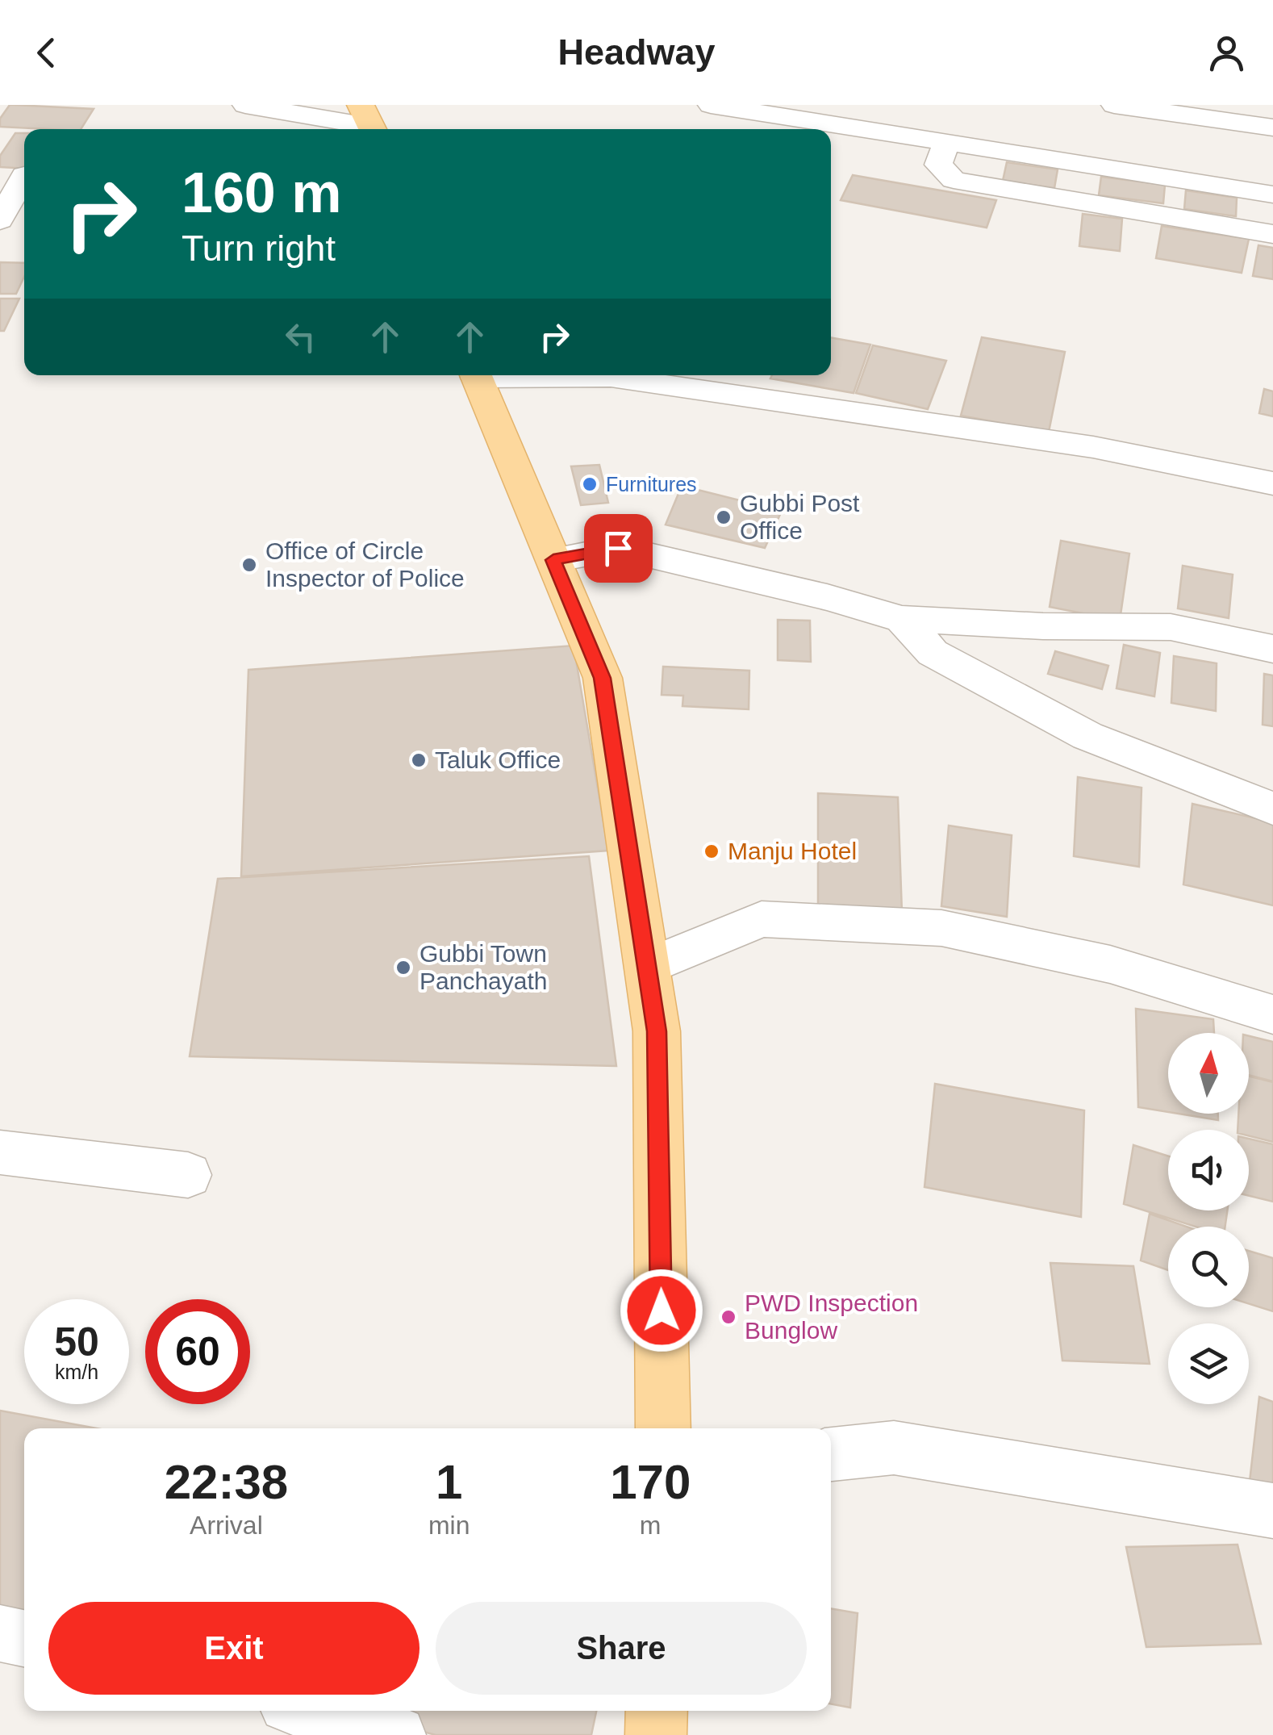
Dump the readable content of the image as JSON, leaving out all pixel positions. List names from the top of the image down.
{
  "places": [
    "Furnitures",
    "Gubbi Post Office",
    "Office of Circle Inspector of Police",
    "Taluk Office",
    "Manju Hotel",
    "Gubbi Town Panchayath",
    "PWD Inspection Bunglow"
  ],
  "north": "top",
  "page": {
    "header": "Headway",
    "turn": ["160 m", "Turn right"],
    "speed": "50 km/h",
    "limit": "60",
    "eta": [
      "22:38",
      "Arrival",
      "1",
      "min",
      "170",
      "m"
    ],
    "buttons": ["Exit", "Share"]
  }
}
